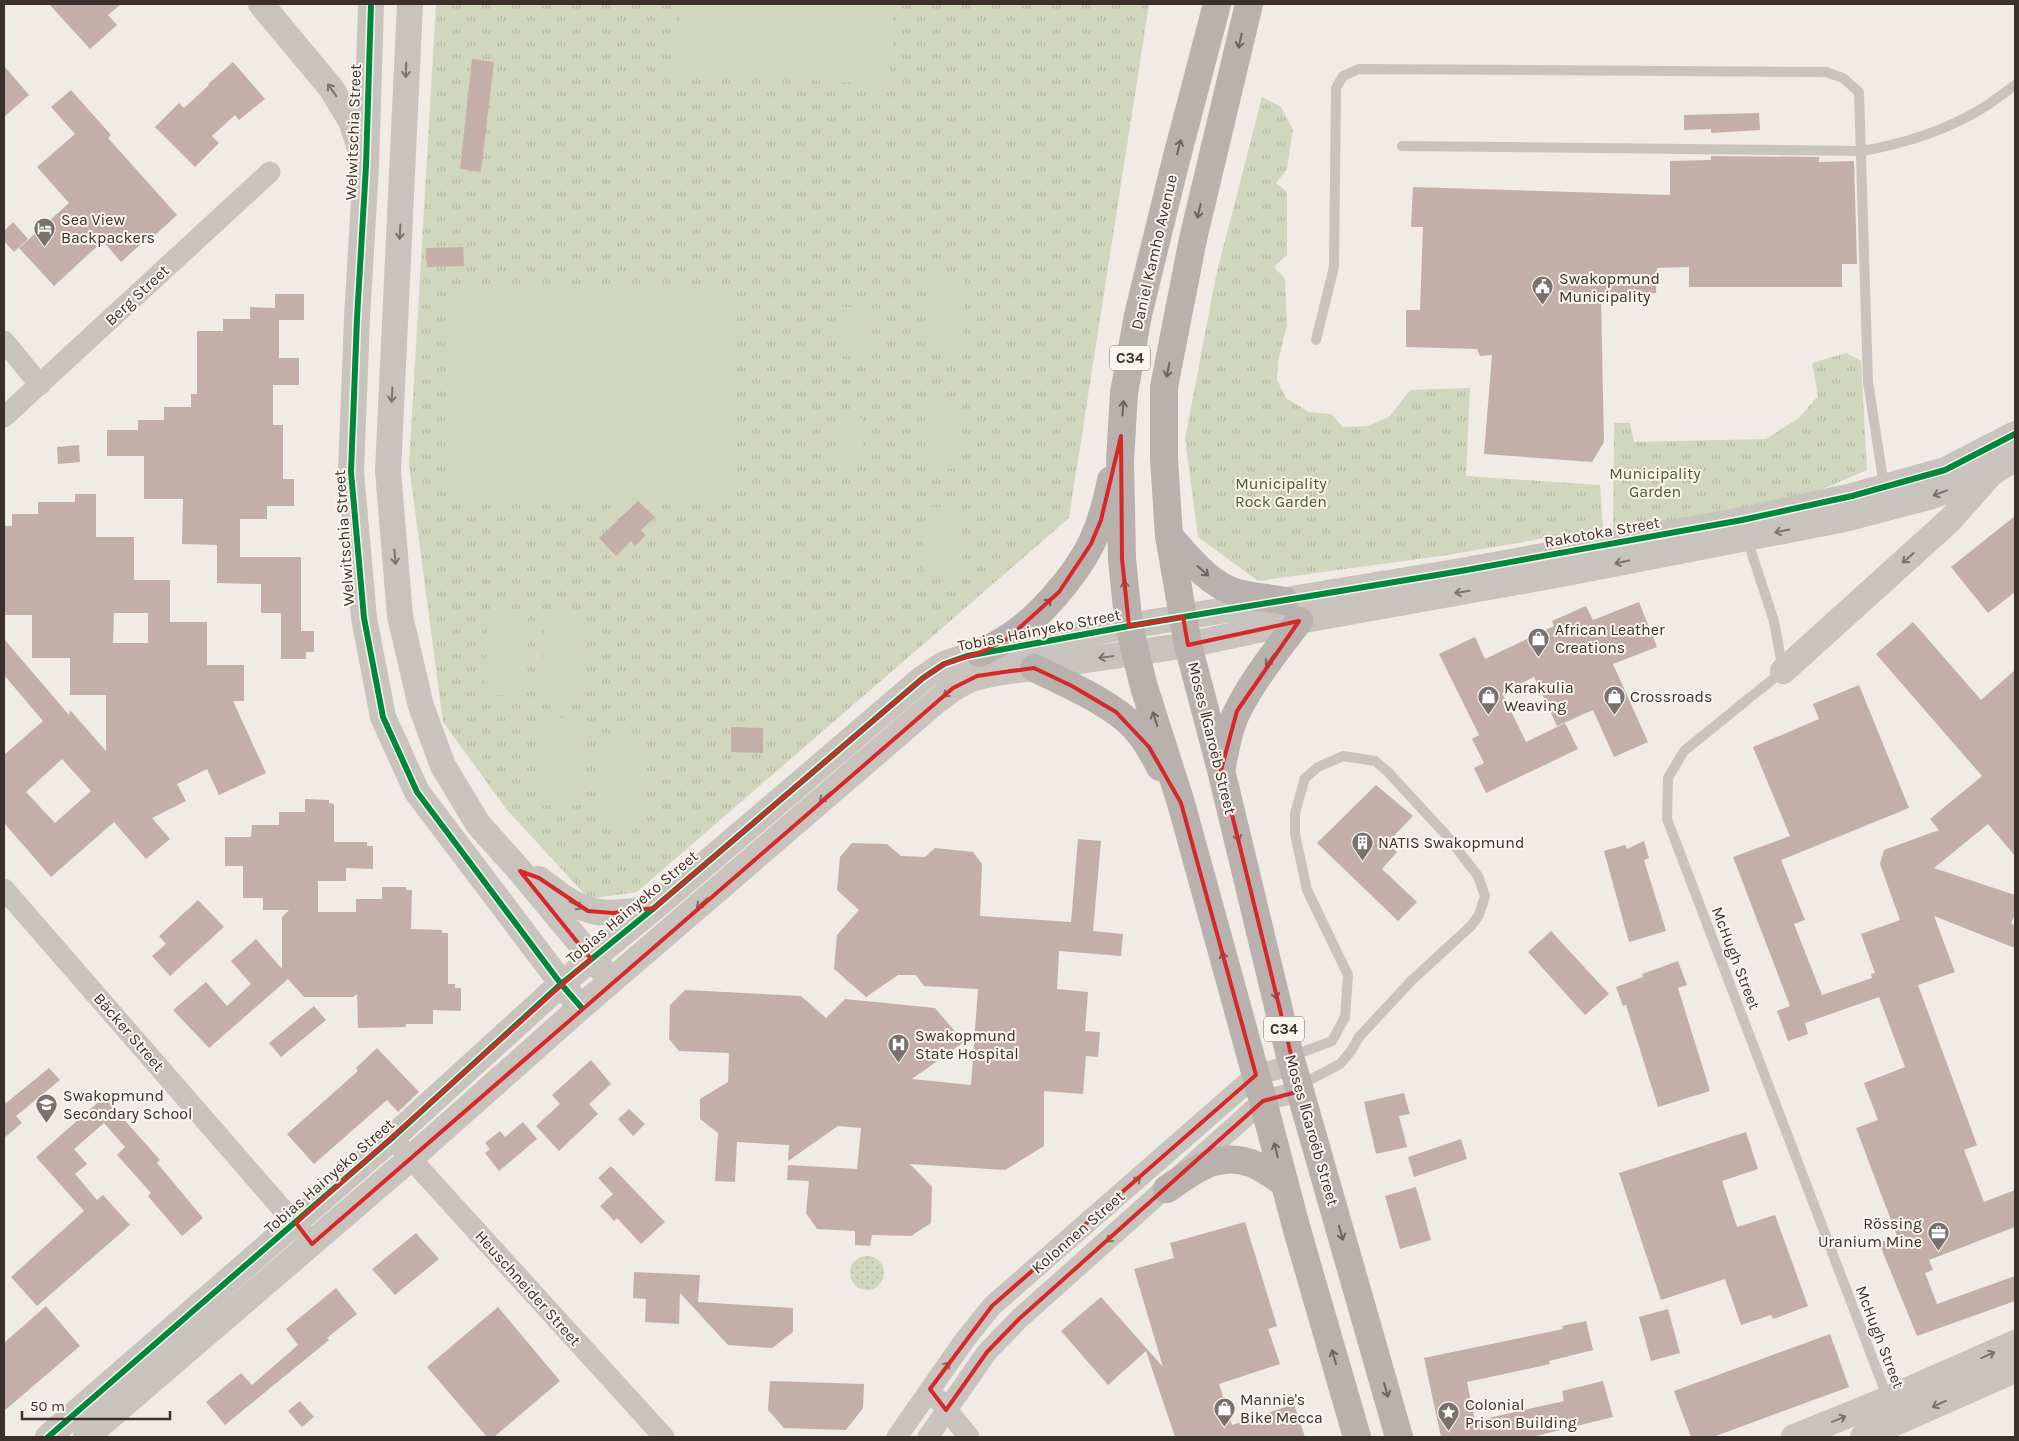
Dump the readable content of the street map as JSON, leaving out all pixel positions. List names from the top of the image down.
{
  "streets": {
    "main road": ["Daniel Kamho Avenue", "C34", "Moses ǁGaroëb Street"],
    "street": [
      "Welwitschia Street",
      "Berg Street",
      "Rakotoka Street",
      "Tobias Hainyeko Street",
      "Bäcker Street",
      "Kolonnen Street",
      "Heuschneider Street"
    ],
    "lane": ["McHugh Street"]
  },
  "crossings": [
    ["Welwitschia Street", "Tobias Hainyeko Street"],
    ["Daniel Kamho Avenue", "C34"],
    ["Daniel Kamho Avenue", "Tobias Hainyeko Street"],
    ["C34", "Rakotoka Street"],
    ["C34", "Tobias Hainyeko Street"],
    ["C34", "Moses ǁGaroëb Street"],
    ["C34", "Kolonnen Street"],
    ["Rakotoka Street", "Tobias Hainyeko Street"],
    ["Rakotoka Street", "Moses ǁGaroëb Street"],
    ["Tobias Hainyeko Street", "Moses ǁGaroëb Street"],
    ["Tobias Hainyeko Street", "Bäcker Street"],
    ["Tobias Hainyeko Street", "Heuschneider Street"],
    ["Moses ǁGaroëb Street", "Kolonnen Street"]
  ],
  "parks": ["Municipality Garden", "Municipality Rock Garden"],
  "places": {
    "hotel": ["Sea View Backpackers"],
    "public building": ["Swakopmund Municipality"],
    "shop": [
      "African Leather Creations",
      "Karakulia Weaving",
      "Crossroads",
      "Mannie's Bike Mecca"
    ],
    "building": ["NATIS Swakopmund"],
    "hospital": ["Swakopmund State Hospital"],
    "school or university": ["Swakopmund Secondary School"],
    "office": ["Rössing Uranium Mine"],
    "place": ["Colonial Prison Building"]
  },
  "scale_bar": "50 m"
}
